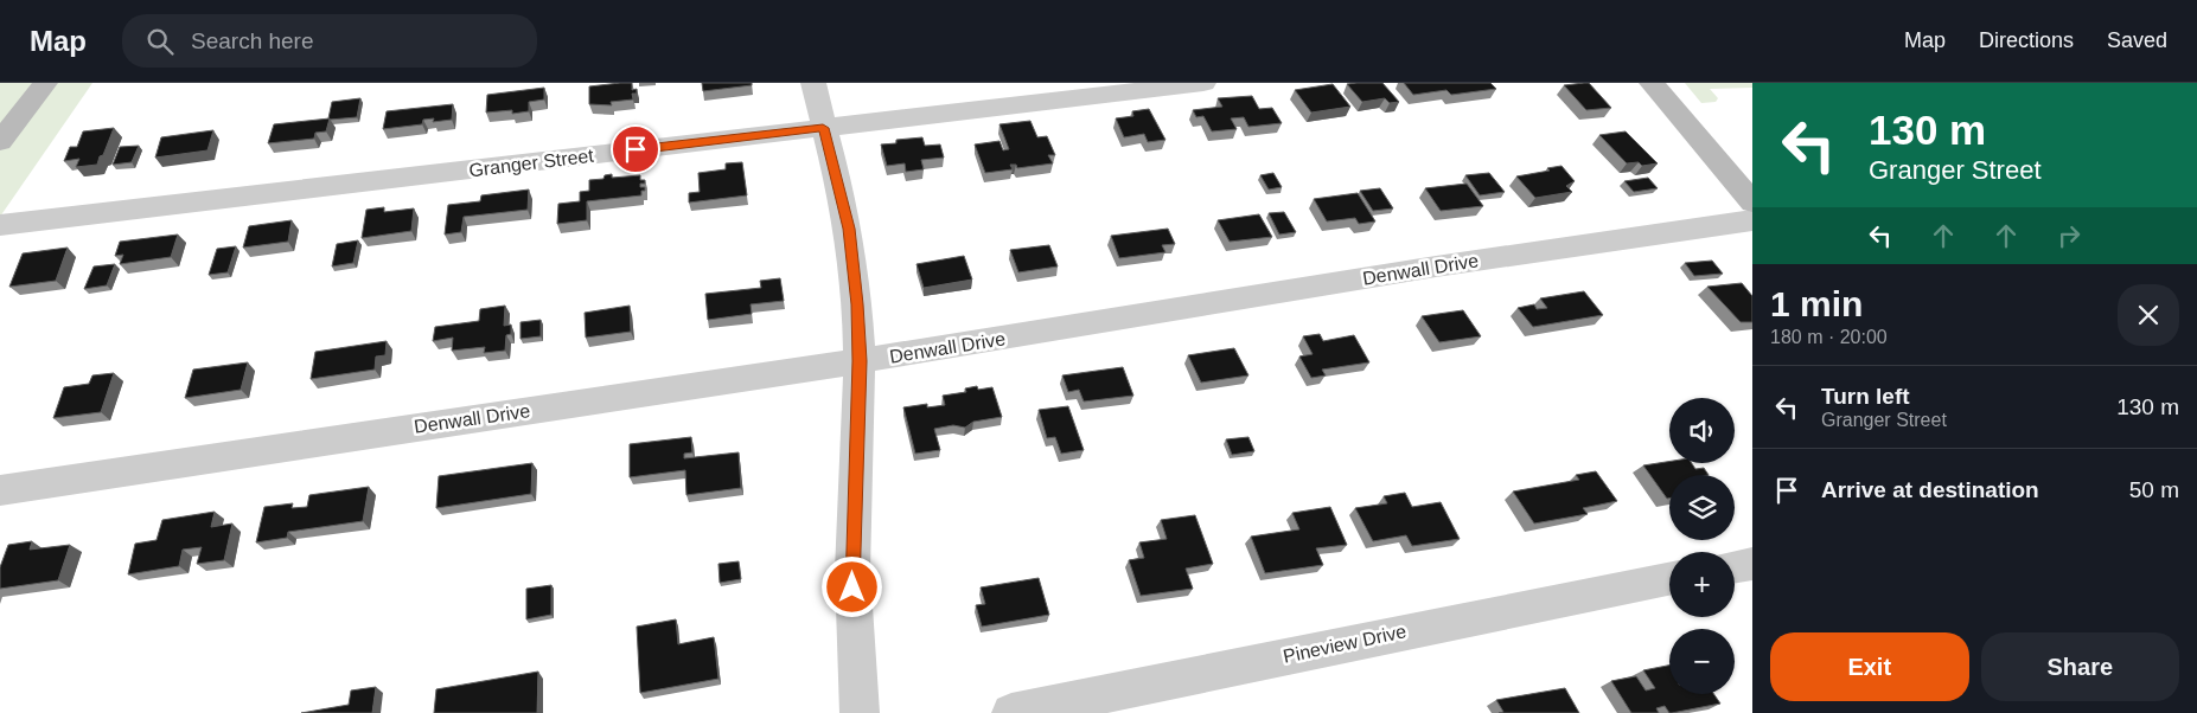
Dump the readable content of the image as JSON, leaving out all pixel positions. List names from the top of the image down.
{
  "streets": {
    "street": ["Granger Street", "Denwall Drive", "Pineview Drive"]
  },
  "page": {
    "header": "Map",
    "search": "Search here",
    "nav": ["Map", "Directions", "Saved"],
    "turn": ["130 m", "Granger Street"],
    "heading": ["1 min", "180 m · 20:00"],
    "list": [
      {
        "name": "Turn left",
        "note": "Granger Street",
        "value": "130 m"
      },
      {
        "name": "Arrive at destination",
        "value": "50 m"
      }
    ],
    "map_buttons": ["+", "−"],
    "buttons": ["Exit", "Share"]
  }
}
